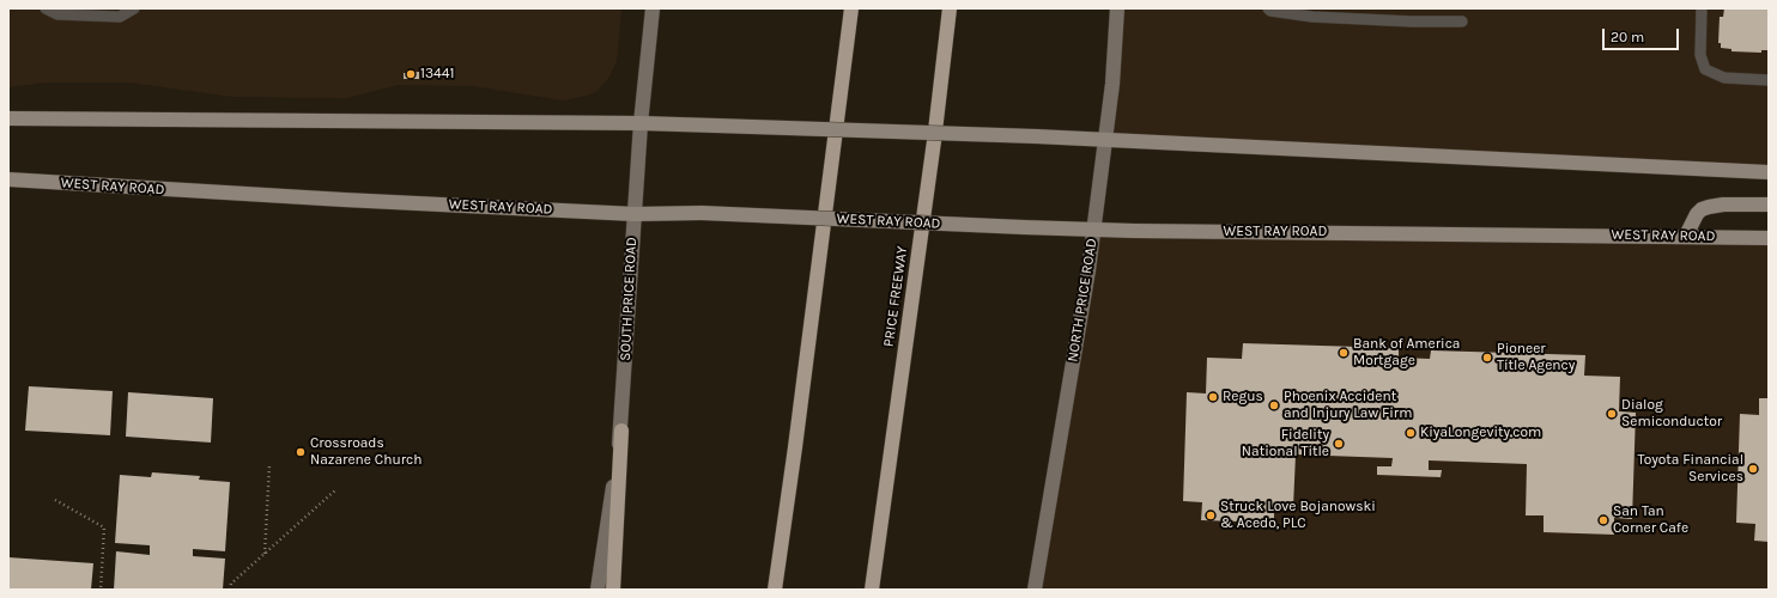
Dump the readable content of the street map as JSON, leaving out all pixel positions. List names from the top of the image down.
{
  "streets": {
    "highway": ["PRICE FREEWAY"],
    "main road": ["WEST RAY ROAD", "SOUTH PRICE ROAD", "NORTH PRICE ROAD"]
  },
  "crossings": [
    ["WEST RAY ROAD", "SOUTH PRICE ROAD"],
    ["WEST RAY ROAD", "NORTH PRICE ROAD"]
  ],
  "places": [
    "13441",
    "Bank of America Mortgage",
    "Pioneer Title Agency",
    "Regus",
    "Phoenix Accident and Injury Law Firm",
    "Dialog Semiconductor",
    "KiyaLongevity.com",
    "Fidelity National Title",
    "Crossroads Nazarene Church",
    "Toyota Financial Services",
    "Struck Love Bojanowski & Acedo, PLC",
    "San Tan Corner Cafe"
  ],
  "scale_bar": "20 m"
}
